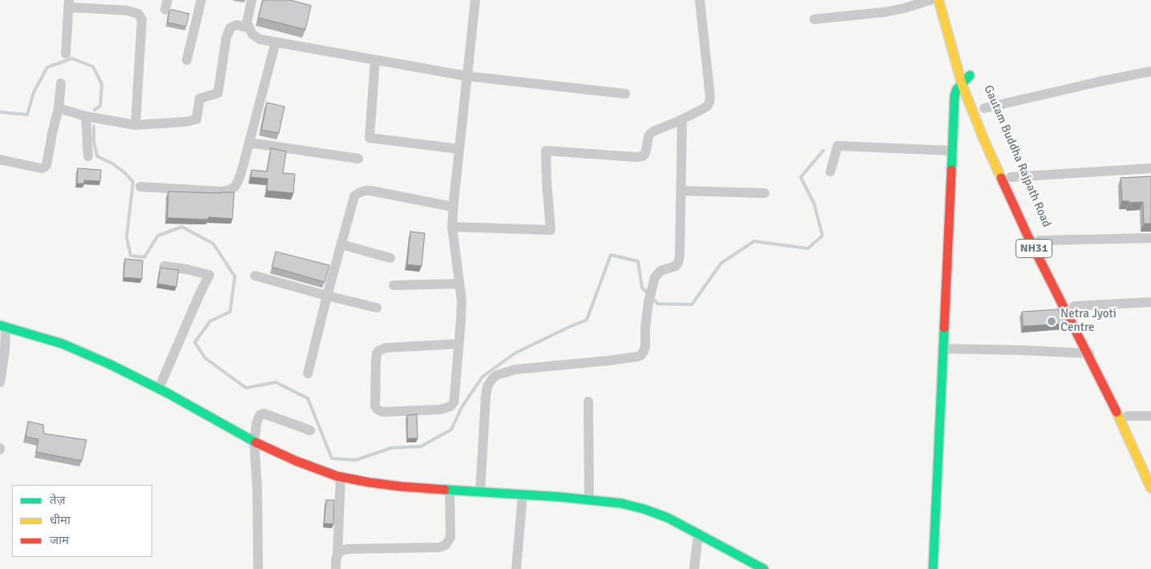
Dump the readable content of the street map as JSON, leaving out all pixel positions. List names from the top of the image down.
{
  "streets": {
    "main road": ["Gautam Buddha Rajpath Road", "NH31"]
  },
  "places": ["Netra Jyoti Centre"],
  "legend": ["तेज़", "धीमा", "जाम"]
}
